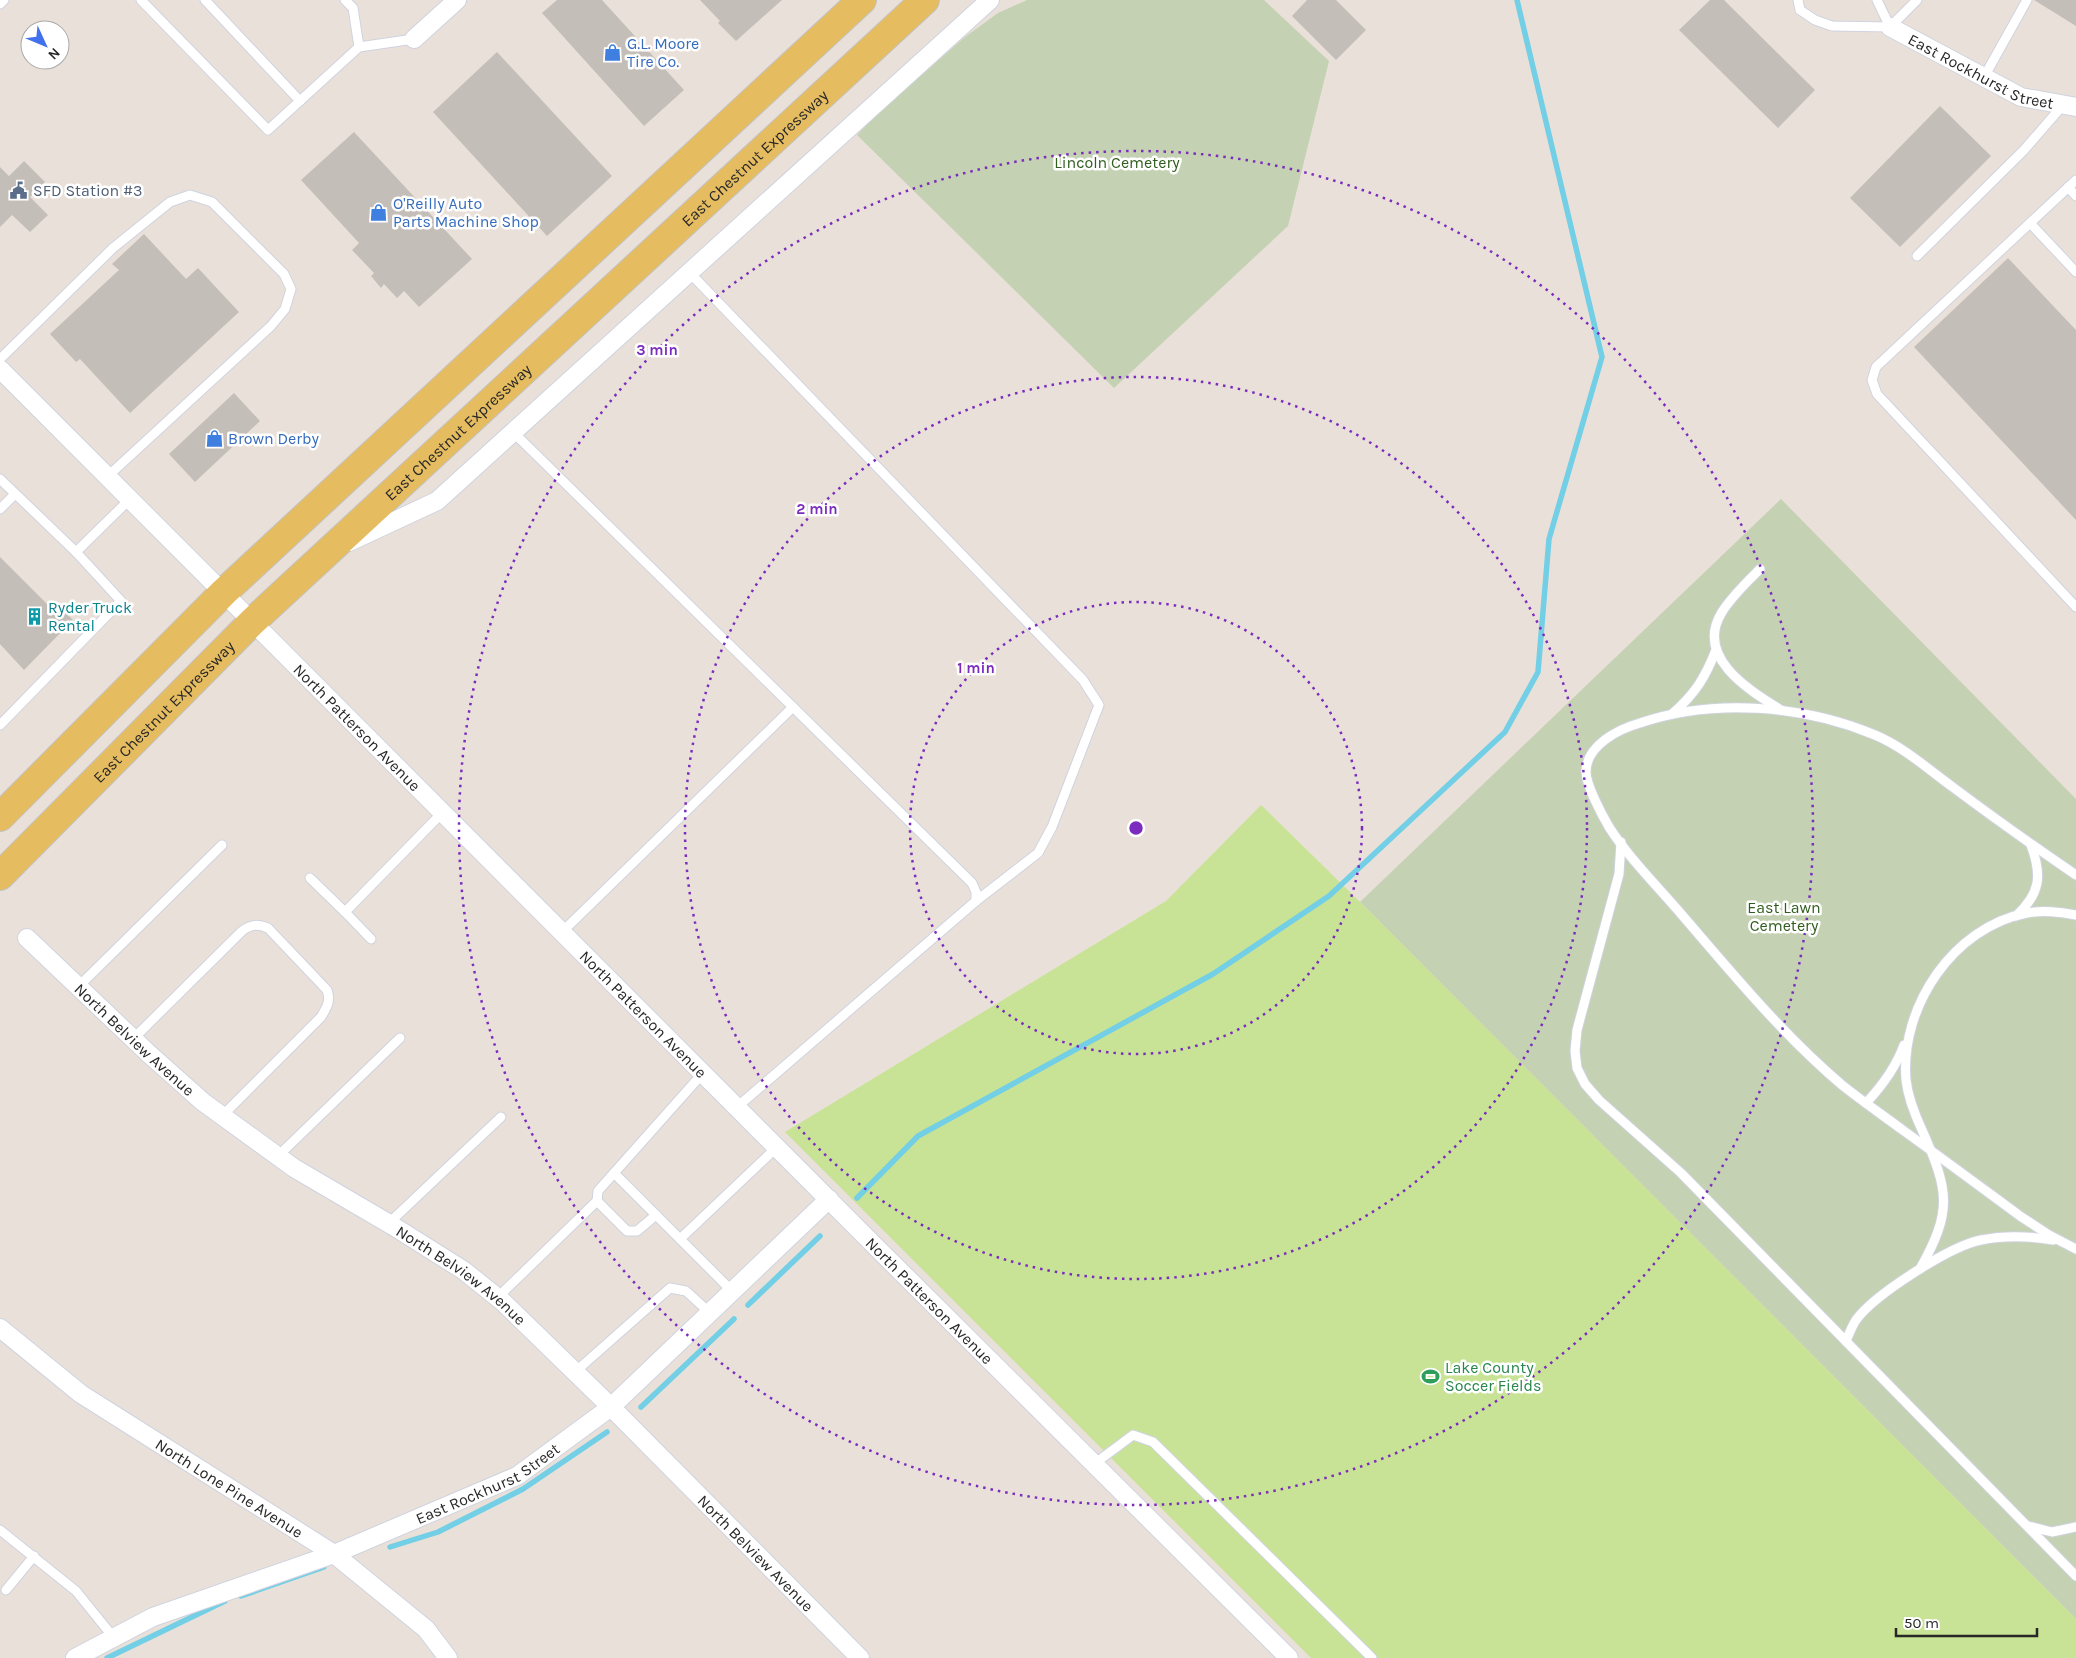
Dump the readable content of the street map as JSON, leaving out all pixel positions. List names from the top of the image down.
{
  "streets": {
    "main road": ["East Chestnut Expressway"],
    "street": [
      "East Rockhurst Street",
      "North Patterson Avenue",
      "North Belview Avenue",
      "North Lone Pine Avenue"
    ]
  },
  "crossings": [
    ["East Rockhurst Street", "North Patterson Avenue"],
    ["East Rockhurst Street", "North Belview Avenue"],
    ["East Rockhurst Street", "North Lone Pine Avenue"],
    ["East Chestnut Expressway", "North Patterson Avenue"]
  ],
  "parks": ["Lincoln Cemetery", "East Lawn Cemetery"],
  "places": {
    "shop": ["G.L. Moore Tire Co.", "O'Reilly Auto Parts Machine Shop", "Brown Derby"],
    "public building": ["SFD Station #3"],
    "building": ["Ryder Truck Rental"],
    "sports": ["Lake County Soccer Fields"]
  },
  "scale_bar": "50 m",
  "north": "bottom right",
  "rings": ["3 min", "2 min", "1 min"]
}
